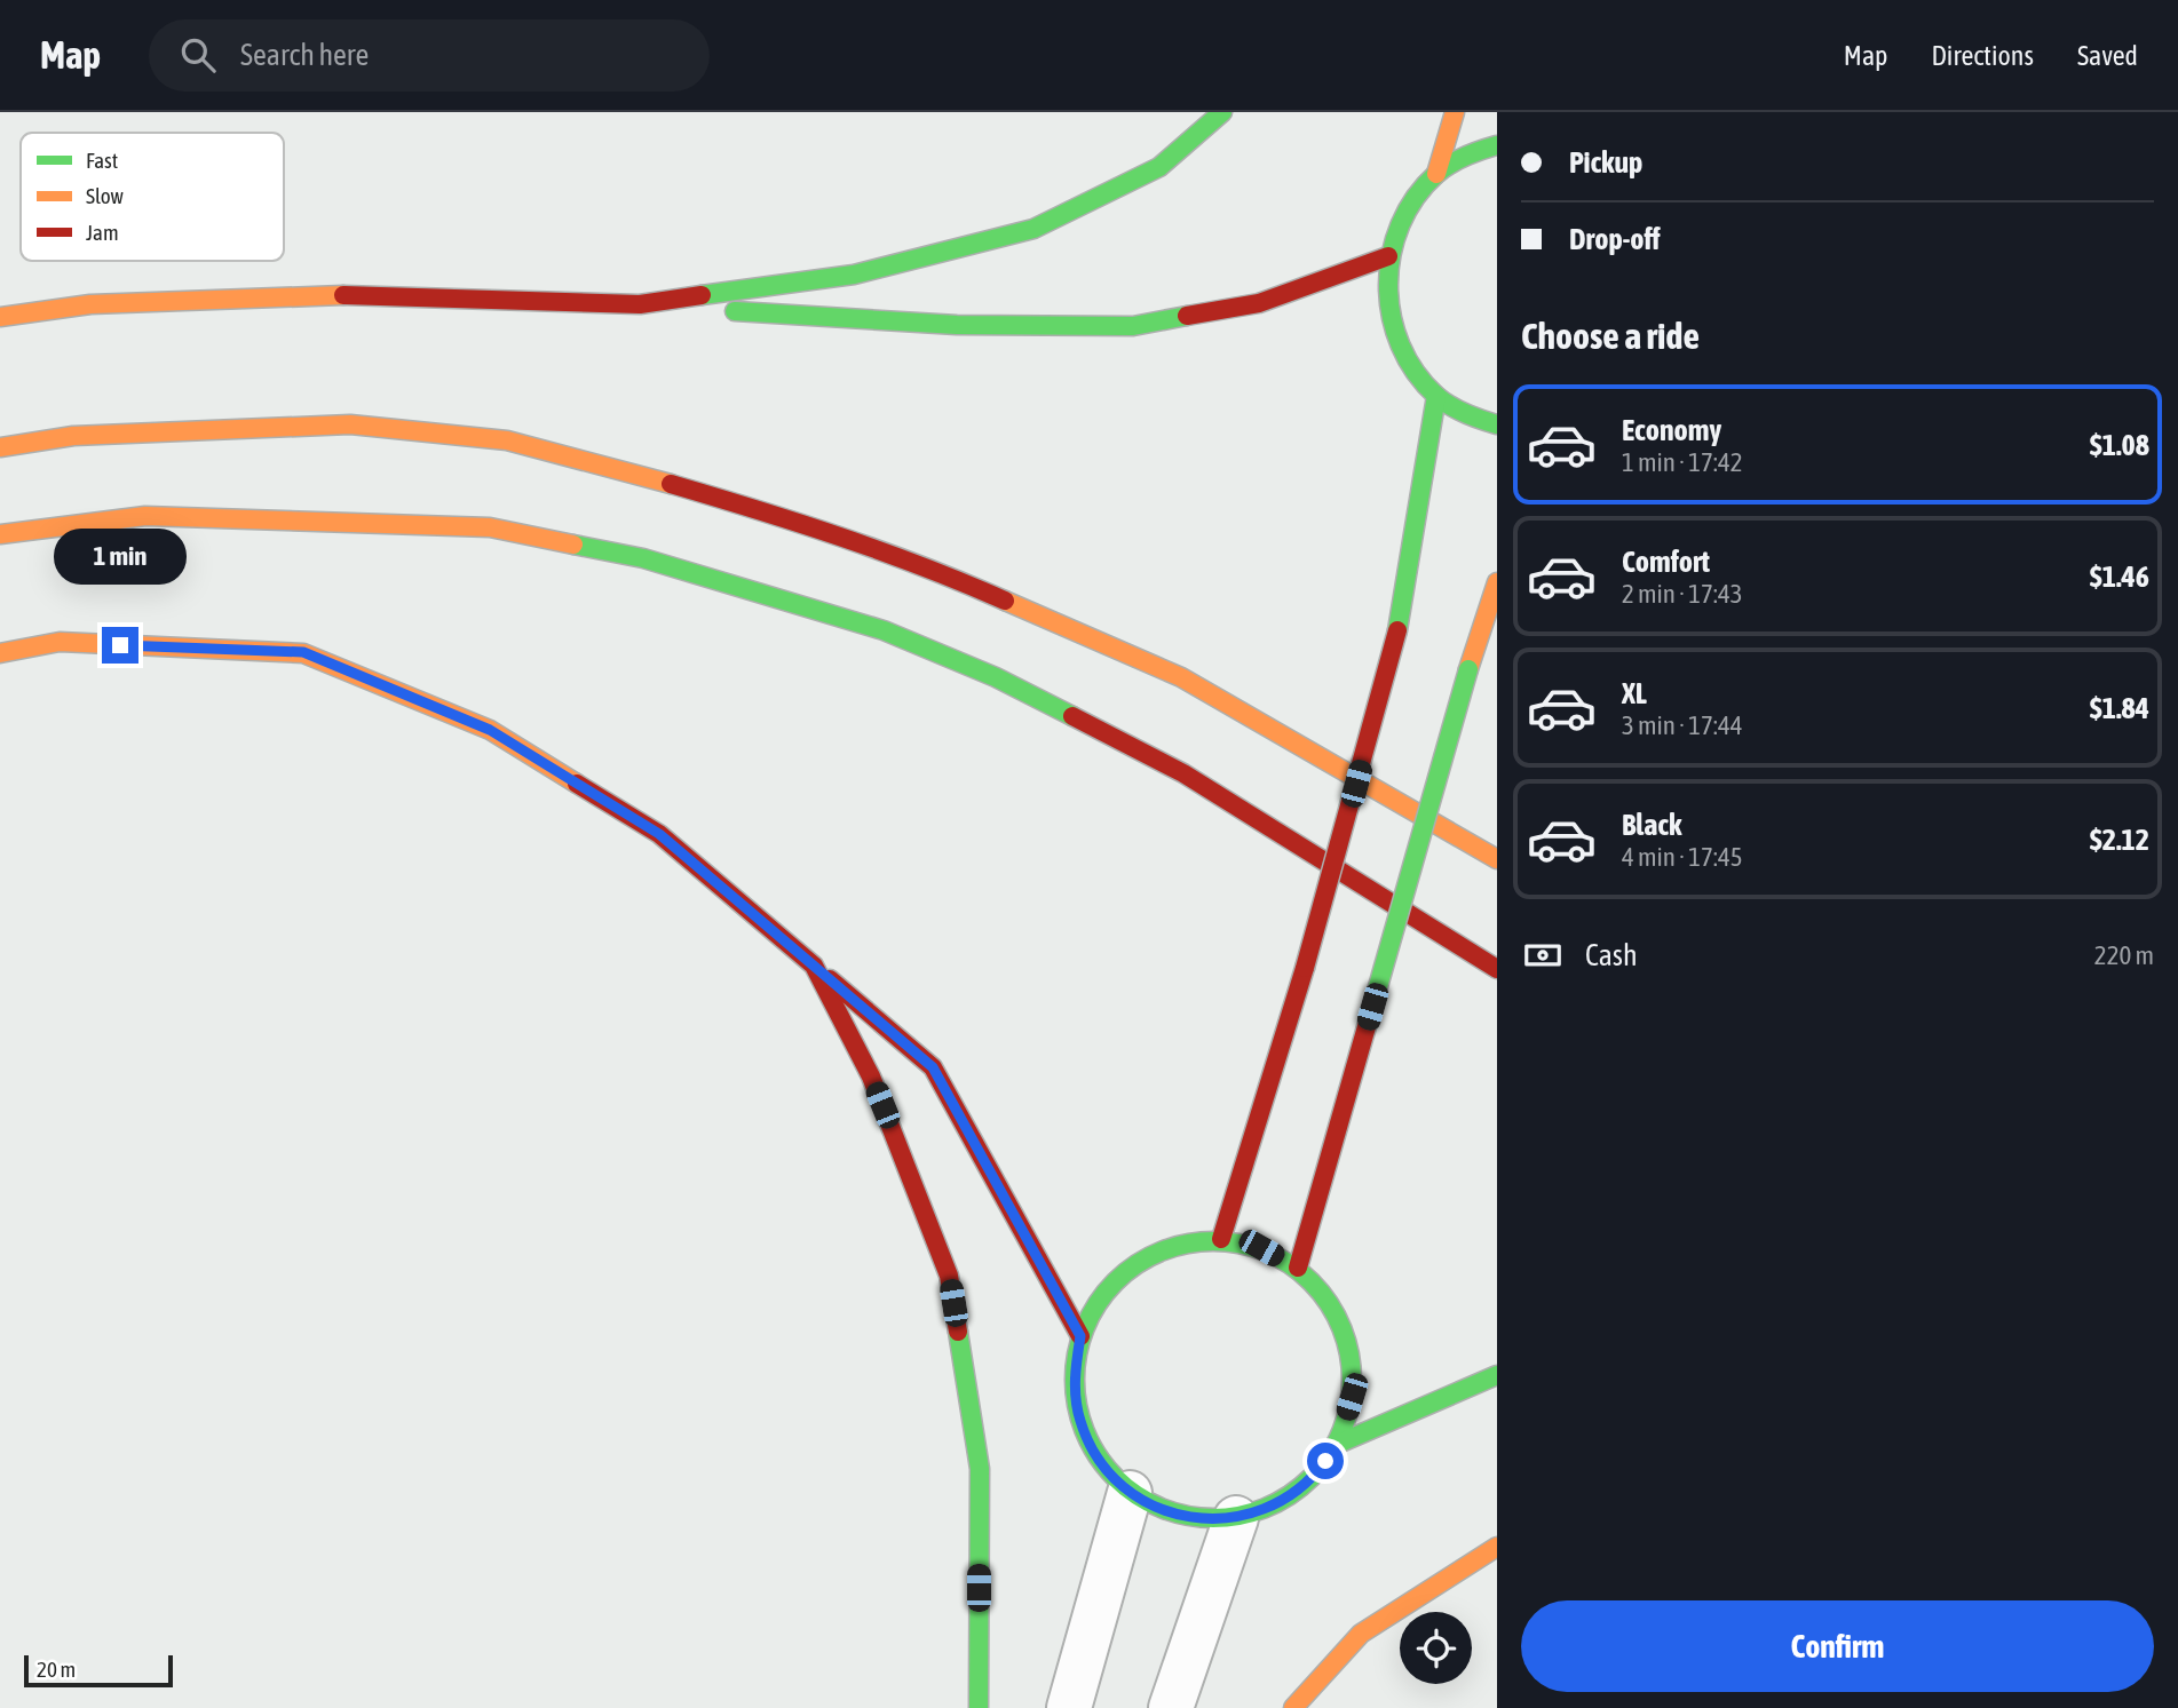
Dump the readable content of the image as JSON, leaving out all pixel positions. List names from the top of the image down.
{
  "legend": ["Fast", "Slow", "Jam"],
  "scale_bar": "20 m",
  "page": {
    "header": "Map",
    "search": "Search here",
    "nav": ["Map", "Directions", "Saved"],
    "banner": ["Pickup", "Drop-off"],
    "heading": "Choose a ride",
    "list": [
      {
        "name": "Economy",
        "note": "1 min · 17:42",
        "value": "$1.08"
      },
      {
        "name": "Comfort",
        "note": "2 min · 17:43",
        "value": "$1.46"
      },
      {
        "name": "XL",
        "note": "3 min · 17:44",
        "value": "$1.84"
      },
      {
        "name": "Black",
        "note": "4 min · 17:45",
        "value": "$2.12"
      }
    ],
    "bubble": "1 min",
    "pay": ["Cash", "220 m"],
    "buttons": "Confirm",
    "scale": "20 m"
  }
}
